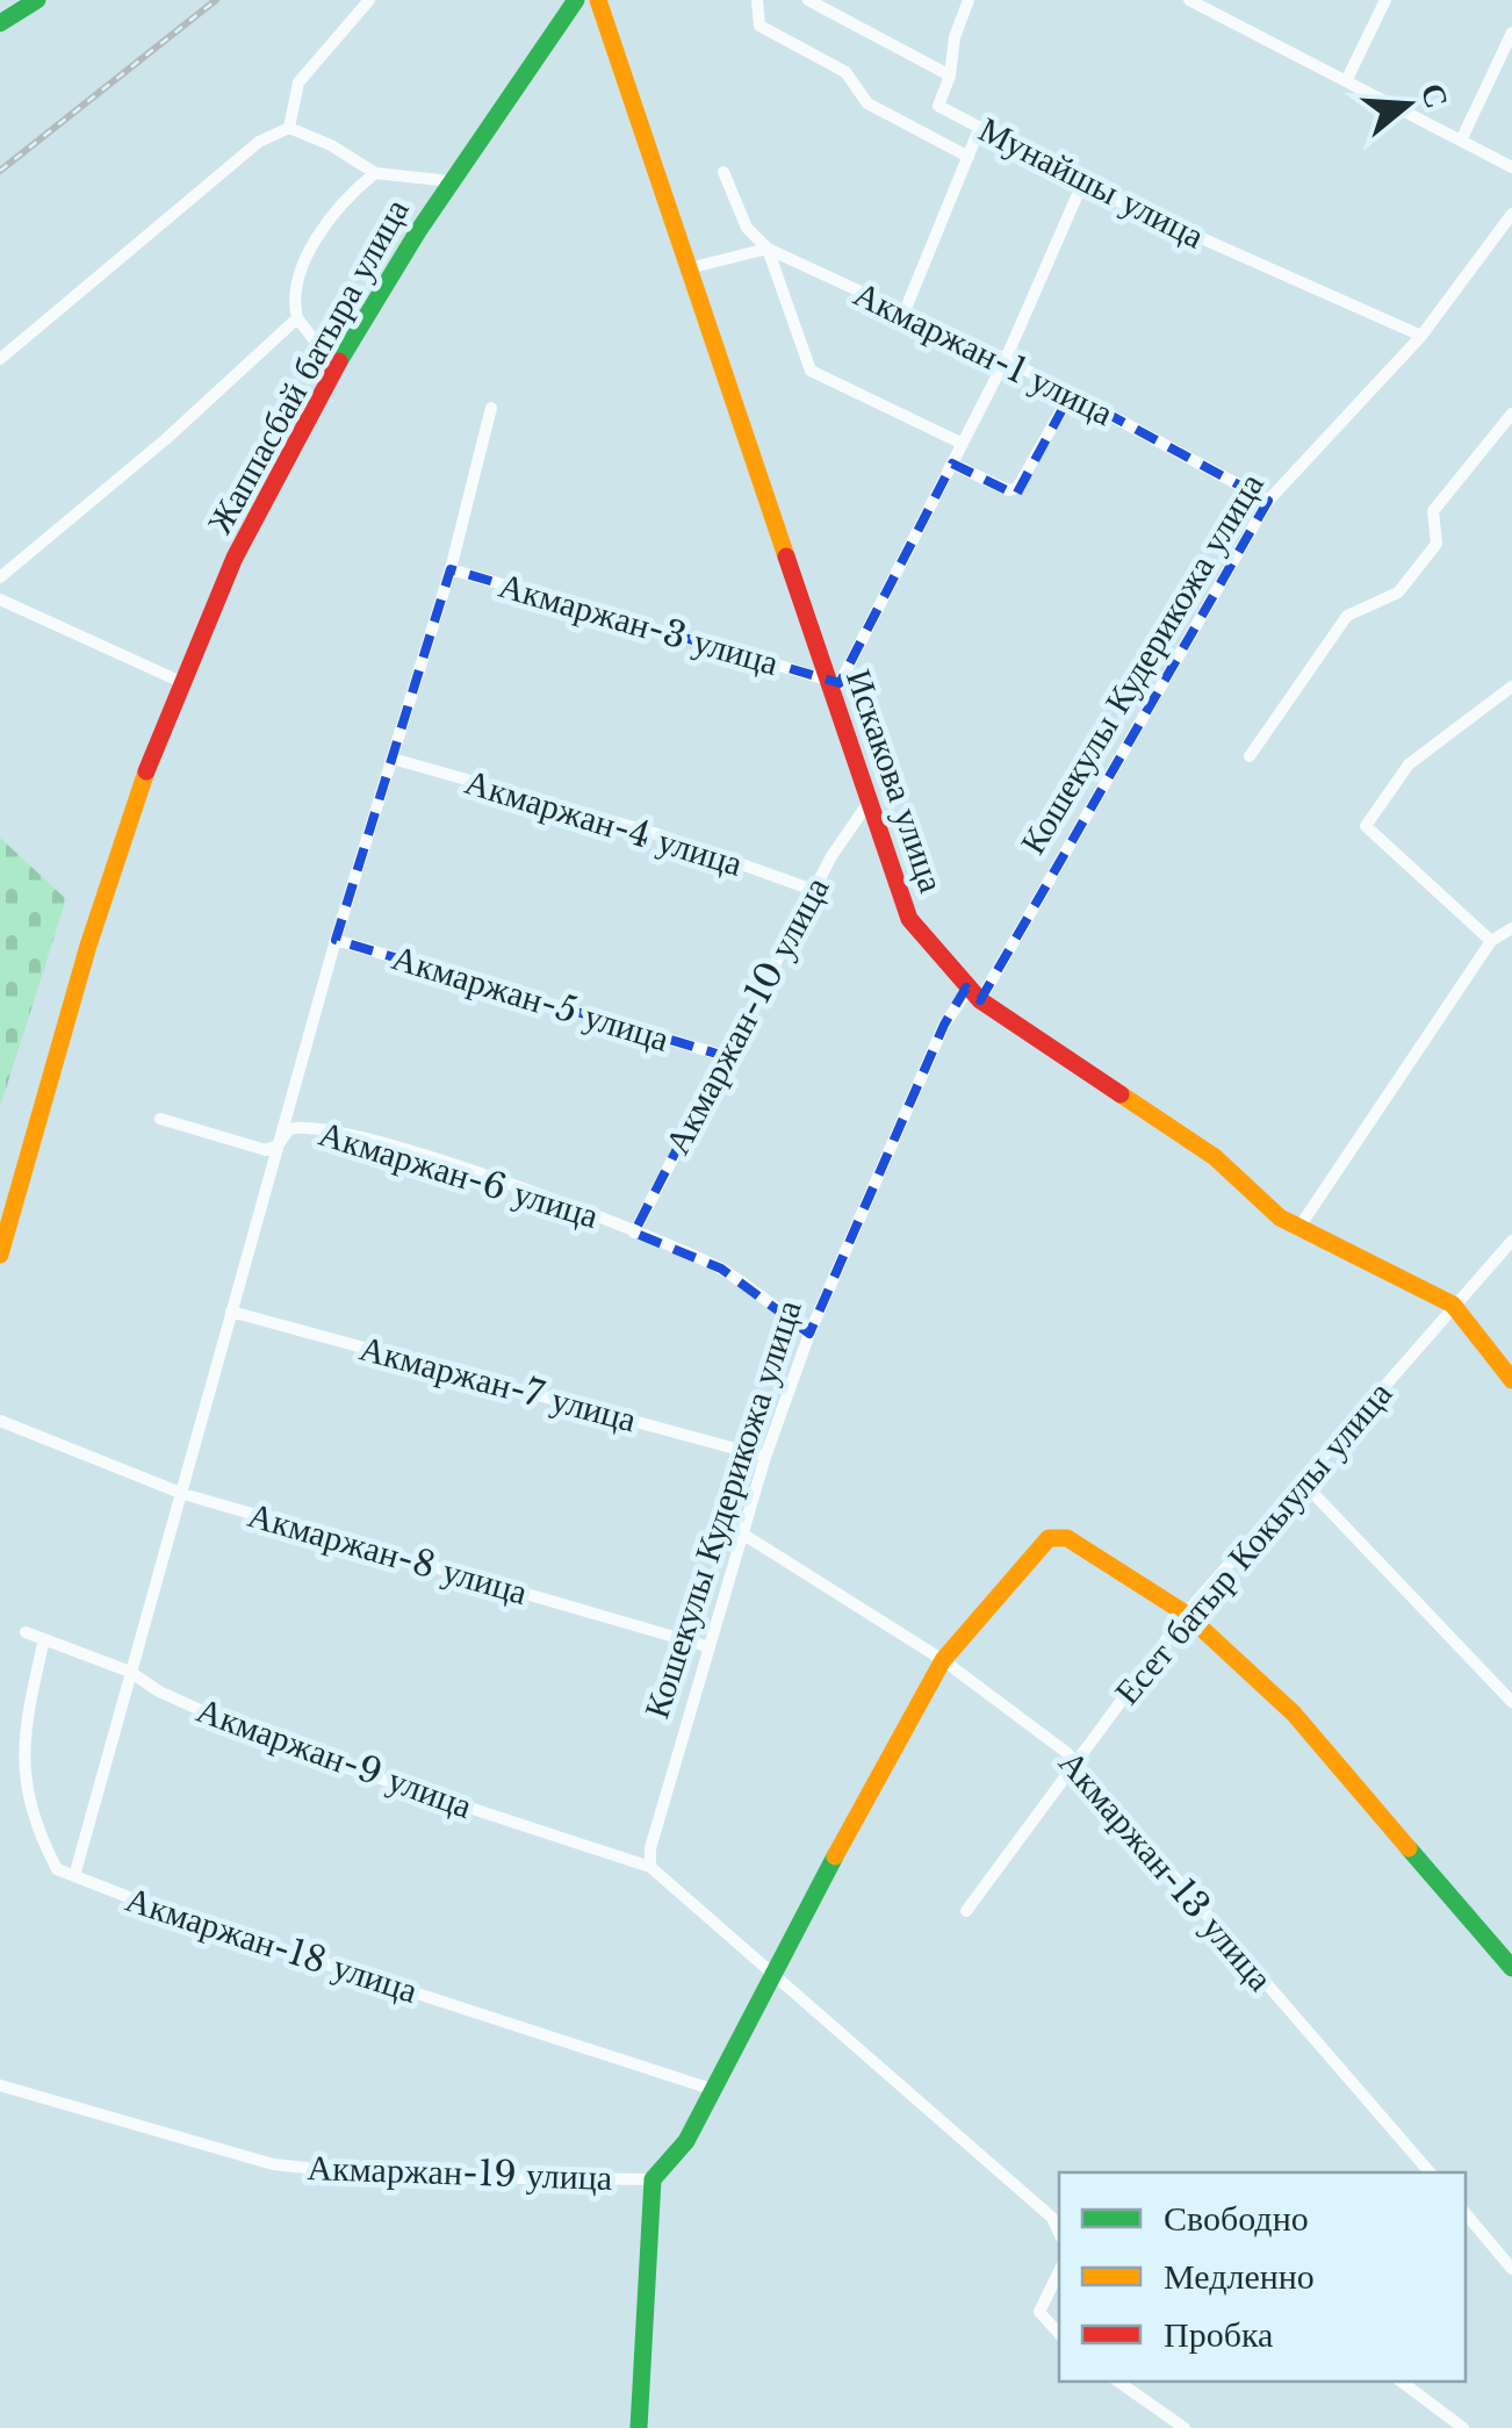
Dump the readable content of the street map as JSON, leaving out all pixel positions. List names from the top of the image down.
{
  "streets": {
    "street": [
      "Мунайшы улица",
      "Акмаржан-1 улица",
      "Жаппасбай батыра улица",
      "Акмаржан-3 улица",
      "Кошекулы Кудерикожа улица",
      "Искакова улица",
      "Акмаржан-4 улица",
      "Акмаржан-5 улица",
      "Акмаржан-10 улица",
      "Акмаржан-6 улица",
      "Акмаржан-7 улица",
      "Есет батыр Кокыулы улица",
      "Акмаржан-8 улица",
      "Акмаржан-9 улица",
      "Акмаржан-13 улица",
      "Акмаржан-18 улица",
      "Акмаржан-19 улица"
    ]
  },
  "crossings": [
    ["Мунайшы улица", "Кошекулы Кудерикожа улица"],
    ["Акмаржан-1 улица", "Кошекулы Кудерикожа улица"],
    ["Акмаржан-3 улица", "Искакова улица"],
    ["Кошекулы Кудерикожа улица", "Искакова улица"],
    ["Кошекулы Кудерикожа улица", "Акмаржан-6 улица"],
    ["Кошекулы Кудерикожа улица", "Акмаржан-7 улица"],
    ["Кошекулы Кудерикожа улица", "Акмаржан-8 улица"],
    ["Кошекулы Кудерикожа улица", "Акмаржан-9 улица"],
    ["Кошекулы Кудерикожа улица", "Акмаржан-13 улица"],
    ["Искакова улица", "Акмаржан-10 улица"],
    ["Искакова улица", "Есет батыр Кокыулы улица"],
    ["Акмаржан-4 улица", "Акмаржан-10 улица"],
    ["Акмаржан-5 улица", "Акмаржан-10 улица"],
    ["Акмаржан-10 улица", "Акмаржан-6 улица"],
    ["Есет батыр Кокыулы улица", "Акмаржан-13 улица"]
  ],
  "legend": ["Свободно", "Медленно", "Пробка"],
  "north": "right"
}
